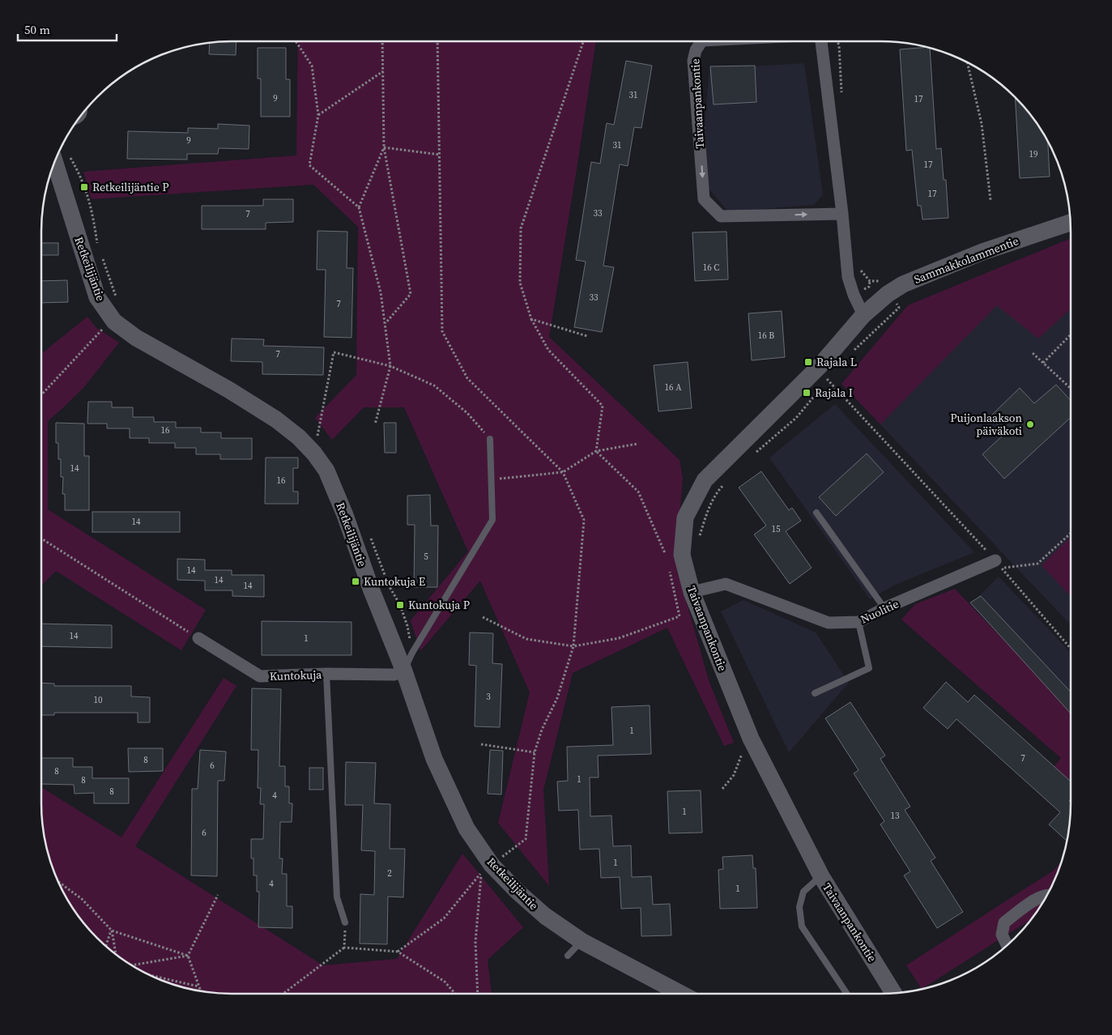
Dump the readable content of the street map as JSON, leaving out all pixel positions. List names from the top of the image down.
{
  "streets": {
    "street": [
      "Taivaanpankontie",
      "Sammakkolammentie",
      "Retkeilijäntie",
      "Nuolitie",
      "Kuntokuja"
    ]
  },
  "crossings": [
    ["Taivaanpankontie", "Sammakkolammentie"],
    ["Taivaanpankontie", "Nuolitie"],
    ["Retkeilijäntie", "Kuntokuja"]
  ],
  "places": {
    "transit": [
      "Retkeilijäntie P",
      "Rajala L",
      "Rajala I",
      "Kuntokuja E",
      "Kuntokuja P"
    ],
    "other": ["Puijonlaakson päiväkoti"]
  },
  "house_numbers": [
    "31",
    "9",
    "17",
    "9",
    "31",
    "19",
    "17",
    "17",
    "33",
    "7",
    "16 C",
    "33",
    "7",
    "16 B",
    "7",
    "16 A",
    "16",
    "14",
    "16",
    "14",
    "15",
    "5",
    "14",
    "14",
    "14",
    "14",
    "1",
    "3",
    "10",
    "1",
    "7",
    "8",
    "6",
    "8",
    "1",
    "8",
    "8",
    "4",
    "1",
    "13",
    "6",
    "1",
    "2",
    "4",
    "1"
  ],
  "scale_bar": "50 m"
}
